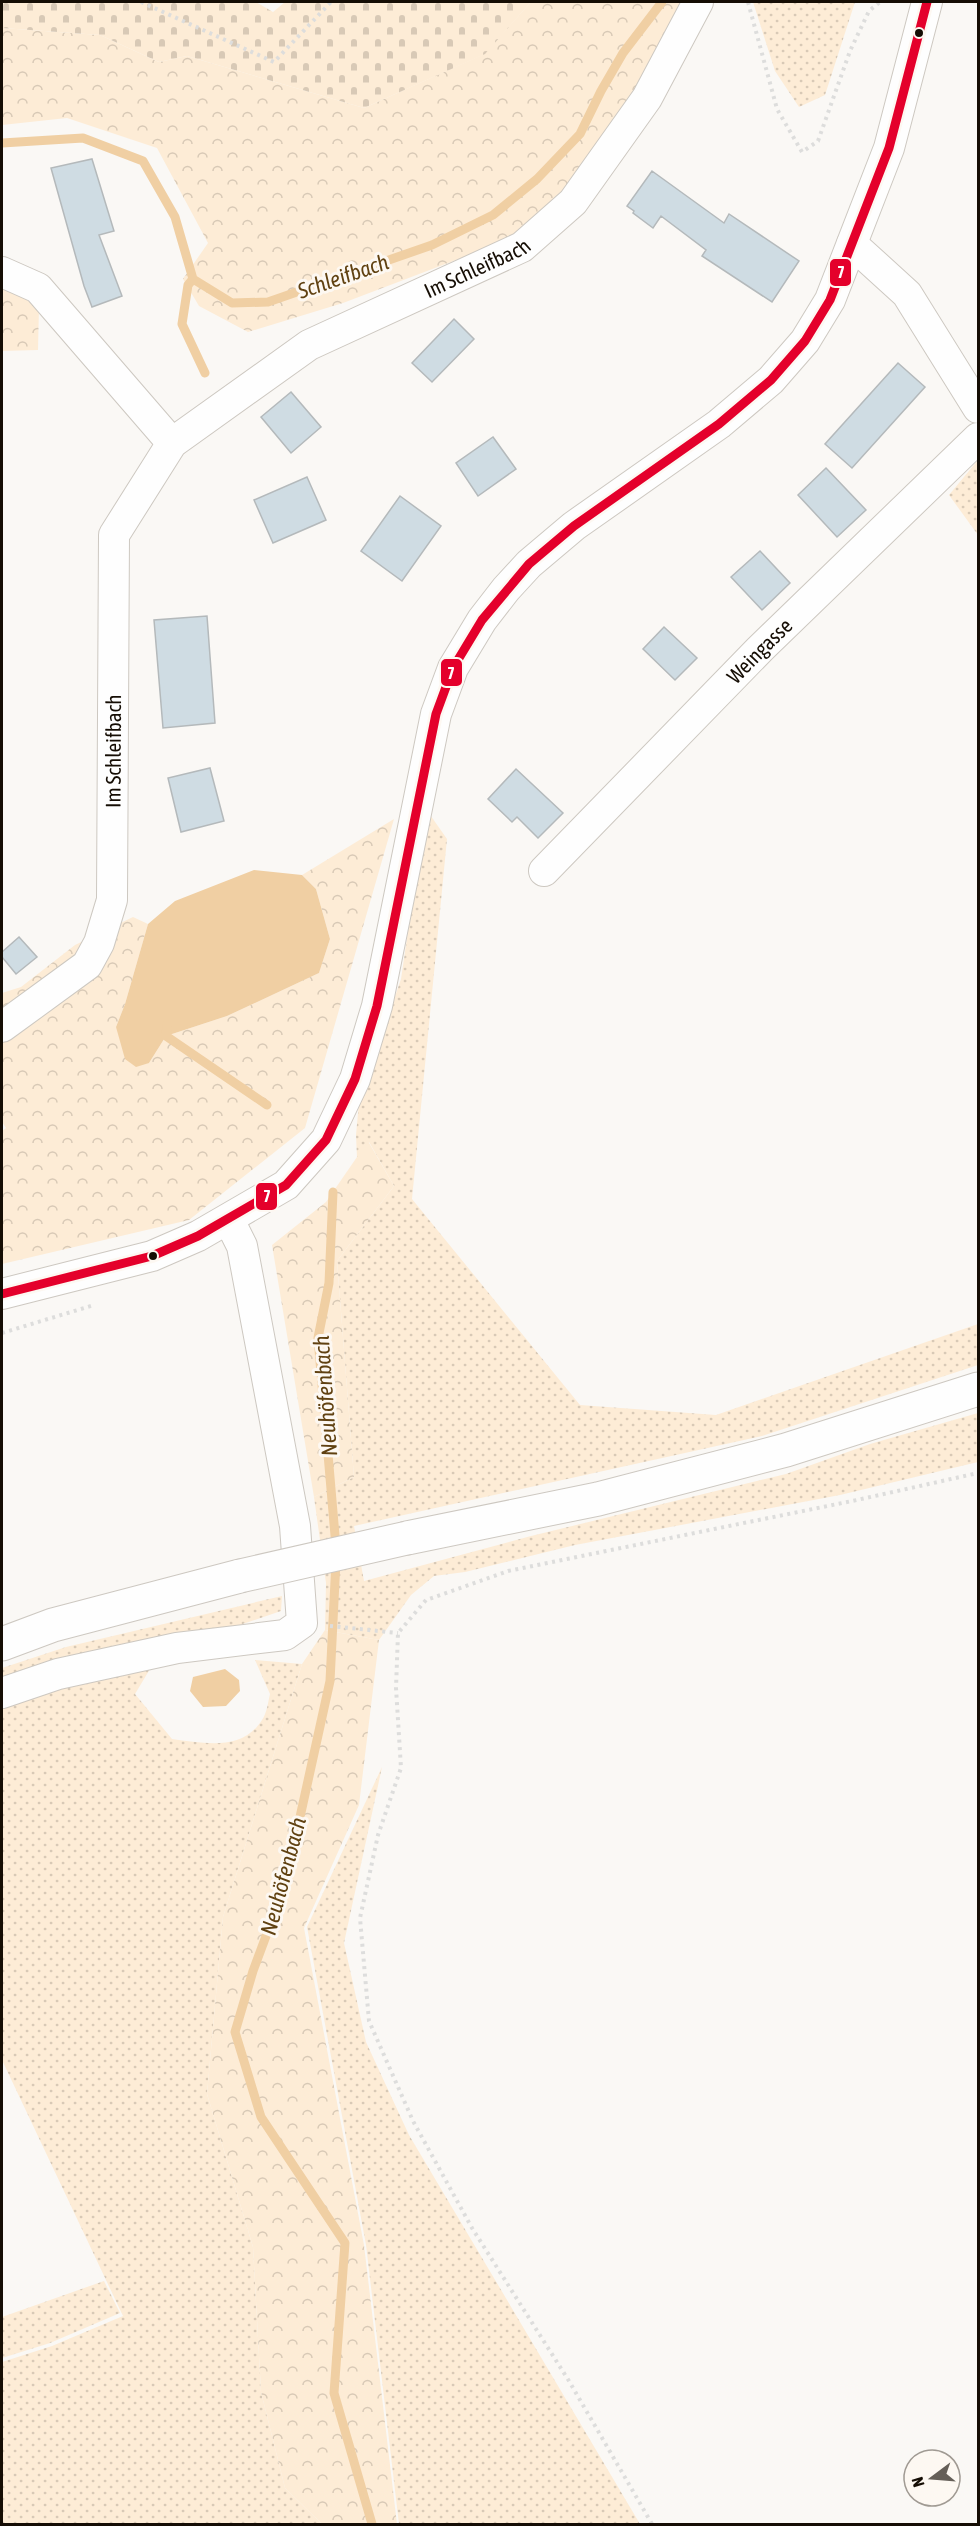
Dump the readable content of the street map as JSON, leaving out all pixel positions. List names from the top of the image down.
{
  "streets": {
    "street": ["Im Schleifbach", "Weingasse"]
  },
  "water": ["Schleifbach", "Neuhöfenbach"],
  "lines": ["transit line 7"],
  "north": "left"
}
